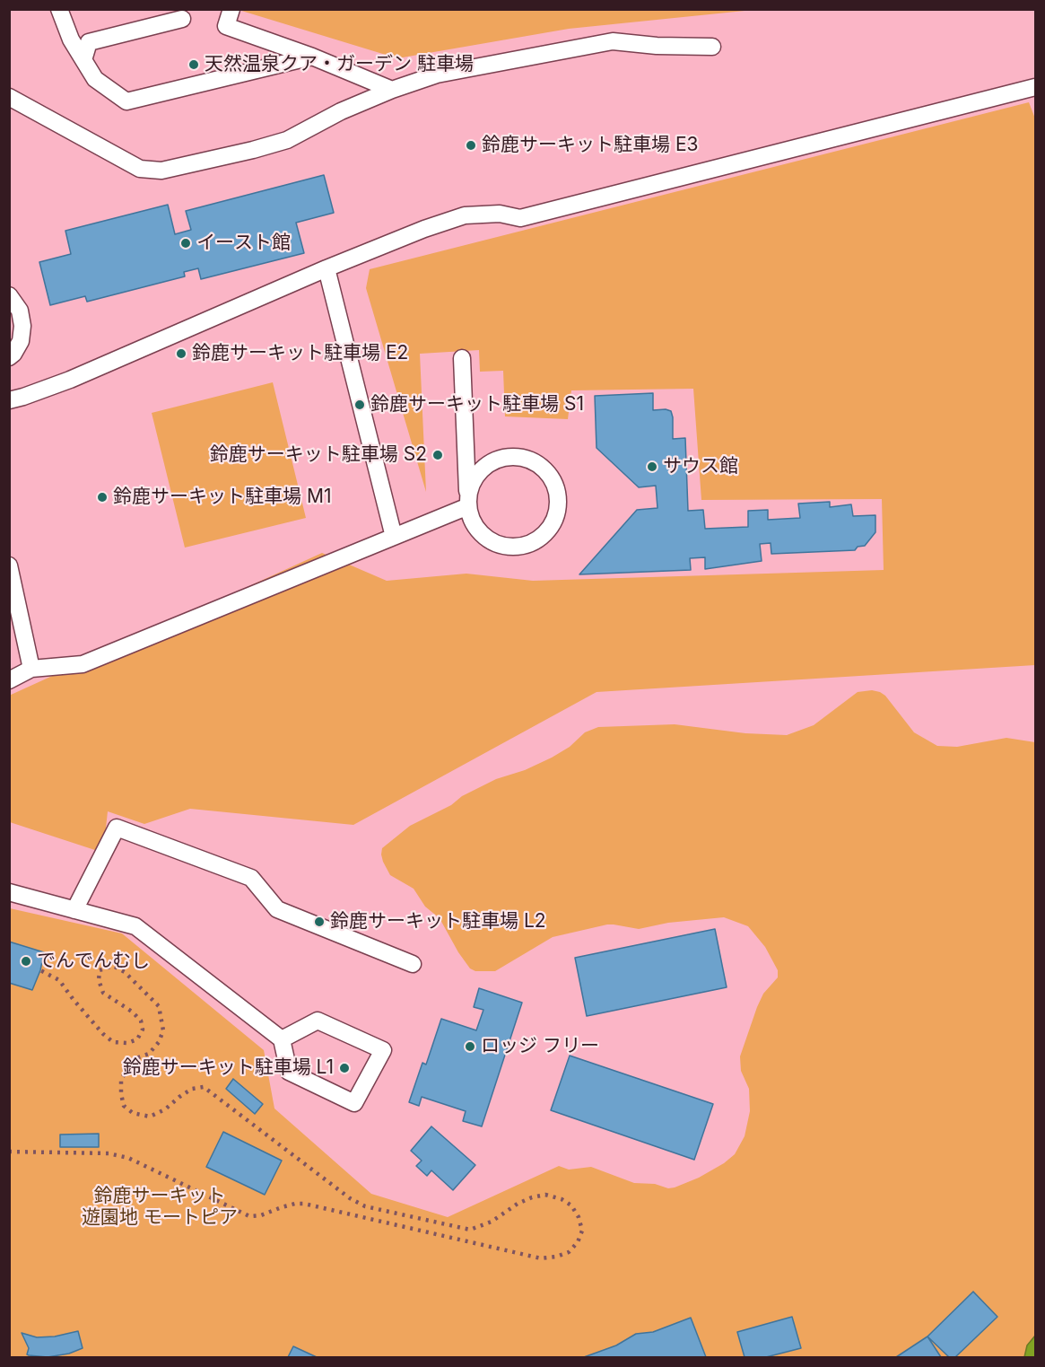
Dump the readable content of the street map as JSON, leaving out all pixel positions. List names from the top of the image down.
{
  "parks": ["鈴鹿サーキット 遊園地 モートピア"],
  "places": [
    "天然温泉クア・ガーデン 駐車場",
    "鈴鹿サーキット駐車場 E3",
    "イースト館",
    "鈴鹿サーキット駐車場 E2",
    "鈴鹿サーキット駐車場 S1",
    "鈴鹿サーキット駐車場 S2",
    "サウス館",
    "鈴鹿サーキット駐車場 M1",
    "鈴鹿サーキット駐車場 L2",
    "でんでんむし",
    "ロッジ フリー",
    "鈴鹿サーキット駐車場 L1"
  ]
}
